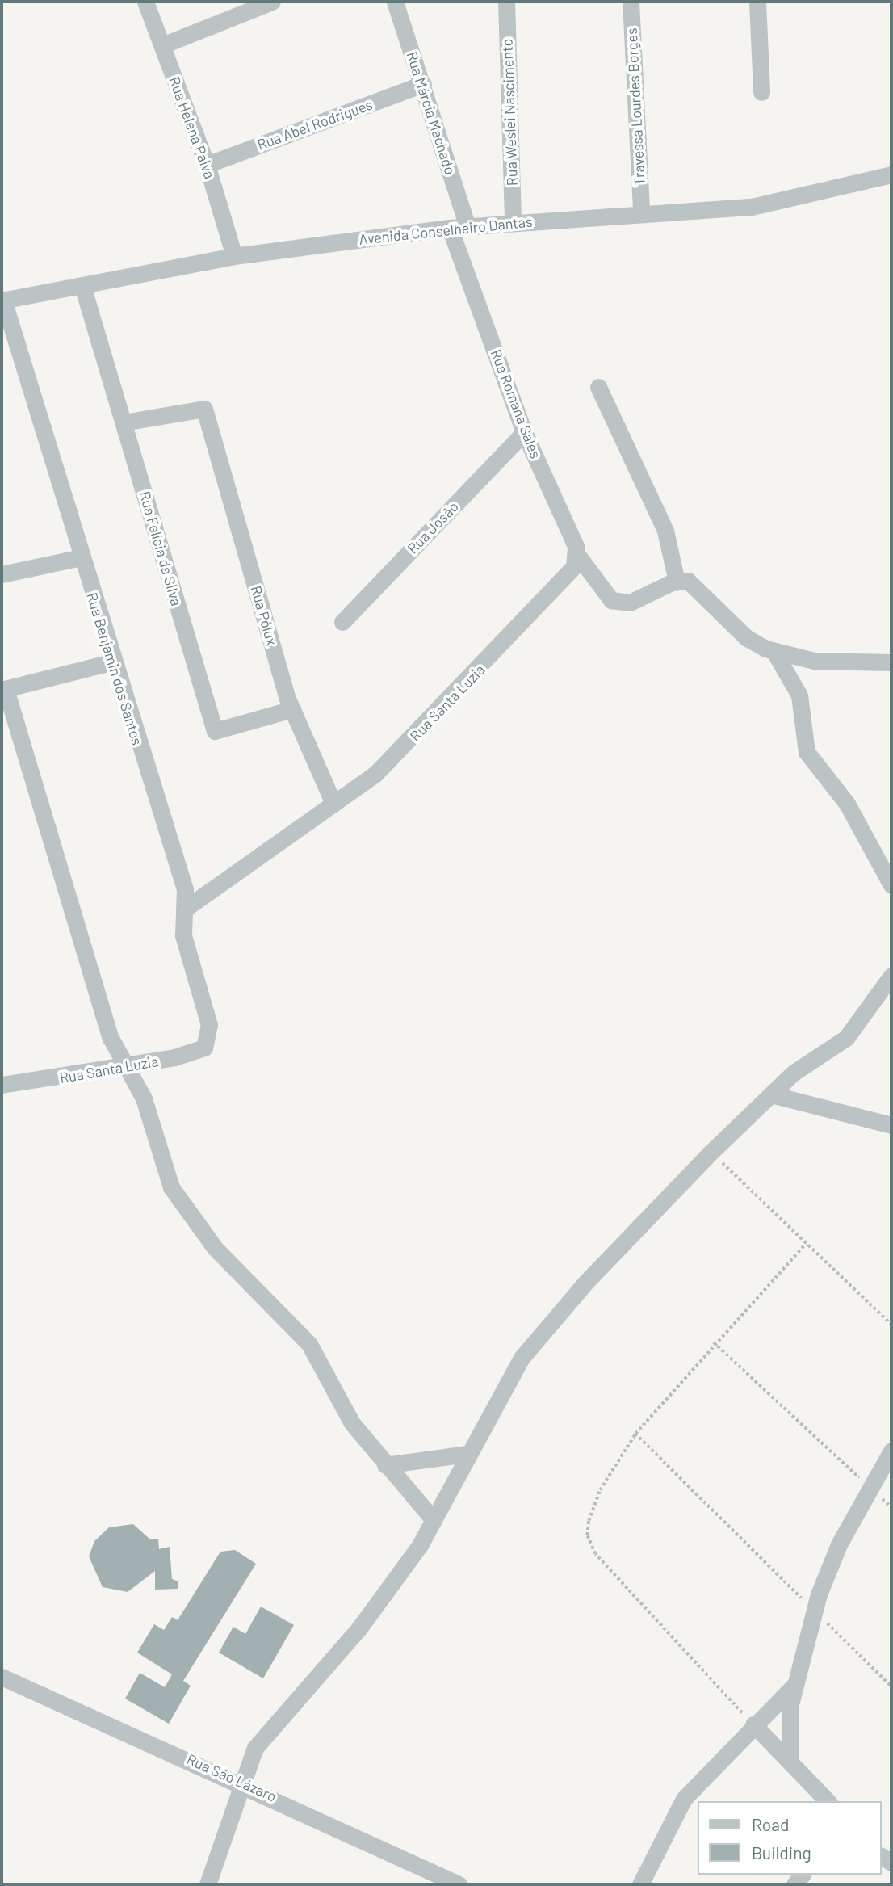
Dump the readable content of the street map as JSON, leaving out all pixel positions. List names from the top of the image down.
{
  "streets": {
    "street": [
      "Travessa Lourdes Borges",
      "Rua Weslei Nascimento",
      "Rua Márcia Machado",
      "Rua Abel Rodrigues",
      "Rua Helena Paiva",
      "Avenida Conselheiro Dantas",
      "Rua Romana Sales",
      "Rua Josão",
      "Rua Felícia da Silva",
      "Rua Pólux",
      "Rua Benjamin dos Santos",
      "Rua Santa Luzia",
      "Rua São Lázaro"
    ]
  },
  "crossings": [
    ["Travessa Lourdes Borges", "Avenida Conselheiro Dantas"],
    ["Rua Weslei Nascimento", "Avenida Conselheiro Dantas"],
    ["Rua Márcia Machado", "Rua Abel Rodrigues"],
    ["Rua Márcia Machado", "Avenida Conselheiro Dantas"],
    ["Rua Abel Rodrigues", "Rua Helena Paiva"],
    ["Rua Helena Paiva", "Avenida Conselheiro Dantas"],
    ["Avenida Conselheiro Dantas", "Rua Romana Sales"],
    ["Avenida Conselheiro Dantas", "Rua Felícia da Silva"],
    ["Avenida Conselheiro Dantas", "Rua Benjamin dos Santos"],
    ["Rua Romana Sales", "Rua Josão"],
    ["Rua Romana Sales", "Rua Santa Luzia"],
    ["Rua Felícia da Silva", "Rua Pólux"],
    ["Rua Pólux", "Rua Santa Luzia"],
    ["Rua Benjamin dos Santos", "Rua Santa Luzia"]
  ],
  "legend": ["Road", "Building"]
}
